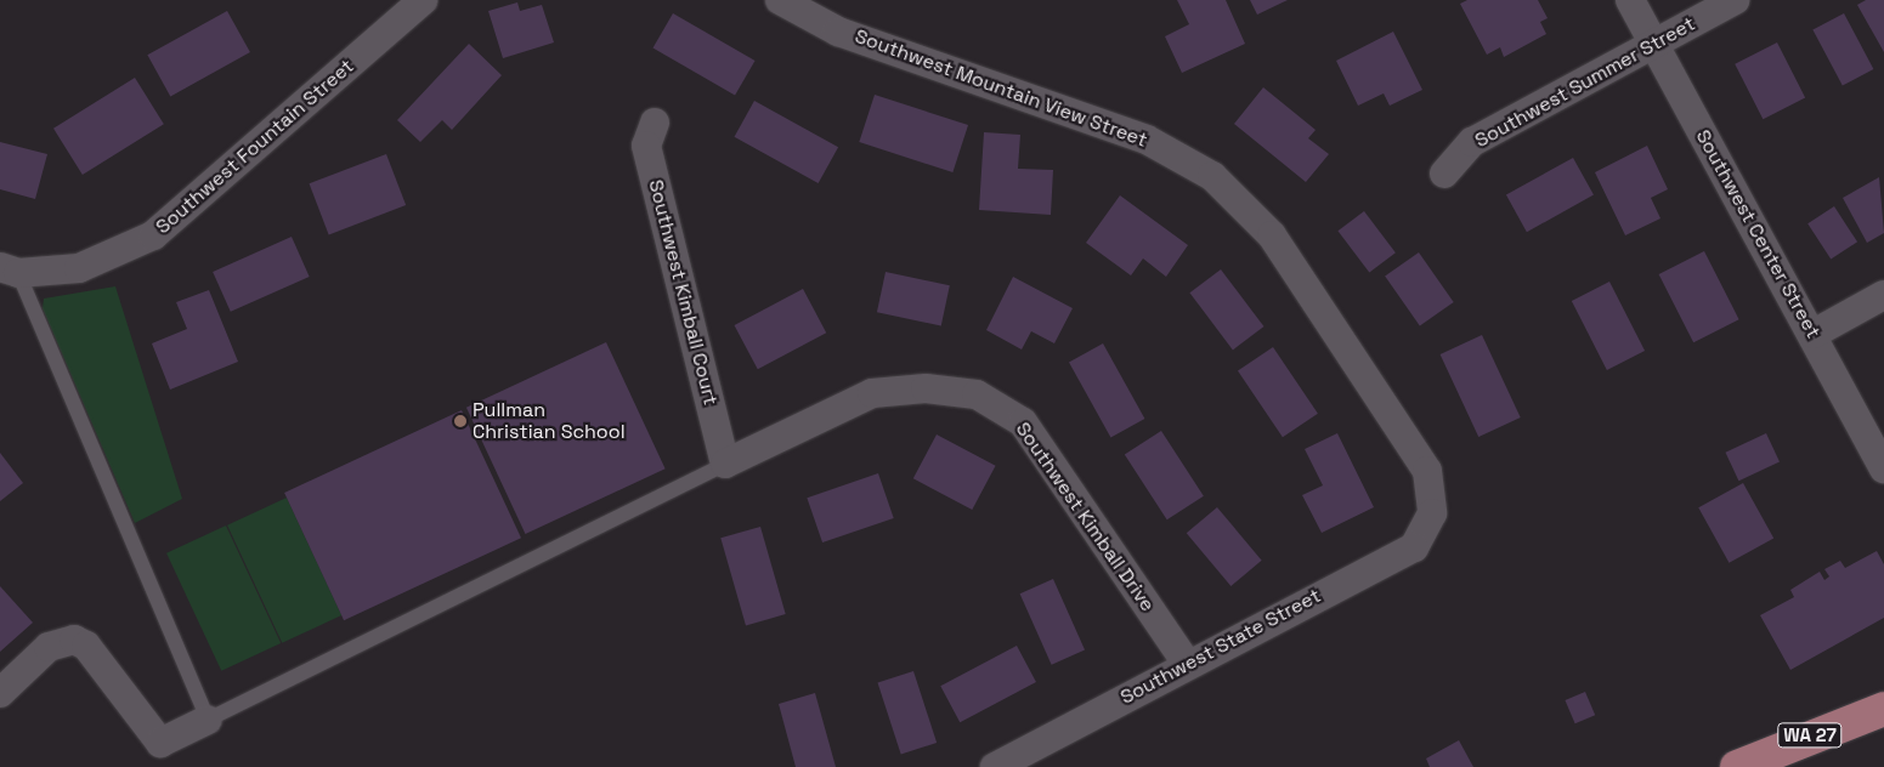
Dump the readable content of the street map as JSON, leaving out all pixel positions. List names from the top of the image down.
{
  "streets": {
    "main road": ["WA 27"],
    "street": [
      "Southwest Summer Street",
      "Southwest Mountain View Street",
      "Southwest Fountain Street",
      "Southwest Center Street",
      "Southwest Kimball Court",
      "Southwest Kimball Drive",
      "Southwest State Street"
    ]
  },
  "crossings": [
    ["Southwest Summer Street", "Southwest Center Street"],
    ["Southwest Mountain View Street", "Southwest State Street"],
    ["Southwest Kimball Court", "Southwest Kimball Drive"],
    ["Southwest Kimball Drive", "Southwest State Street"]
  ],
  "places": ["Pullman Christian School"]
}
